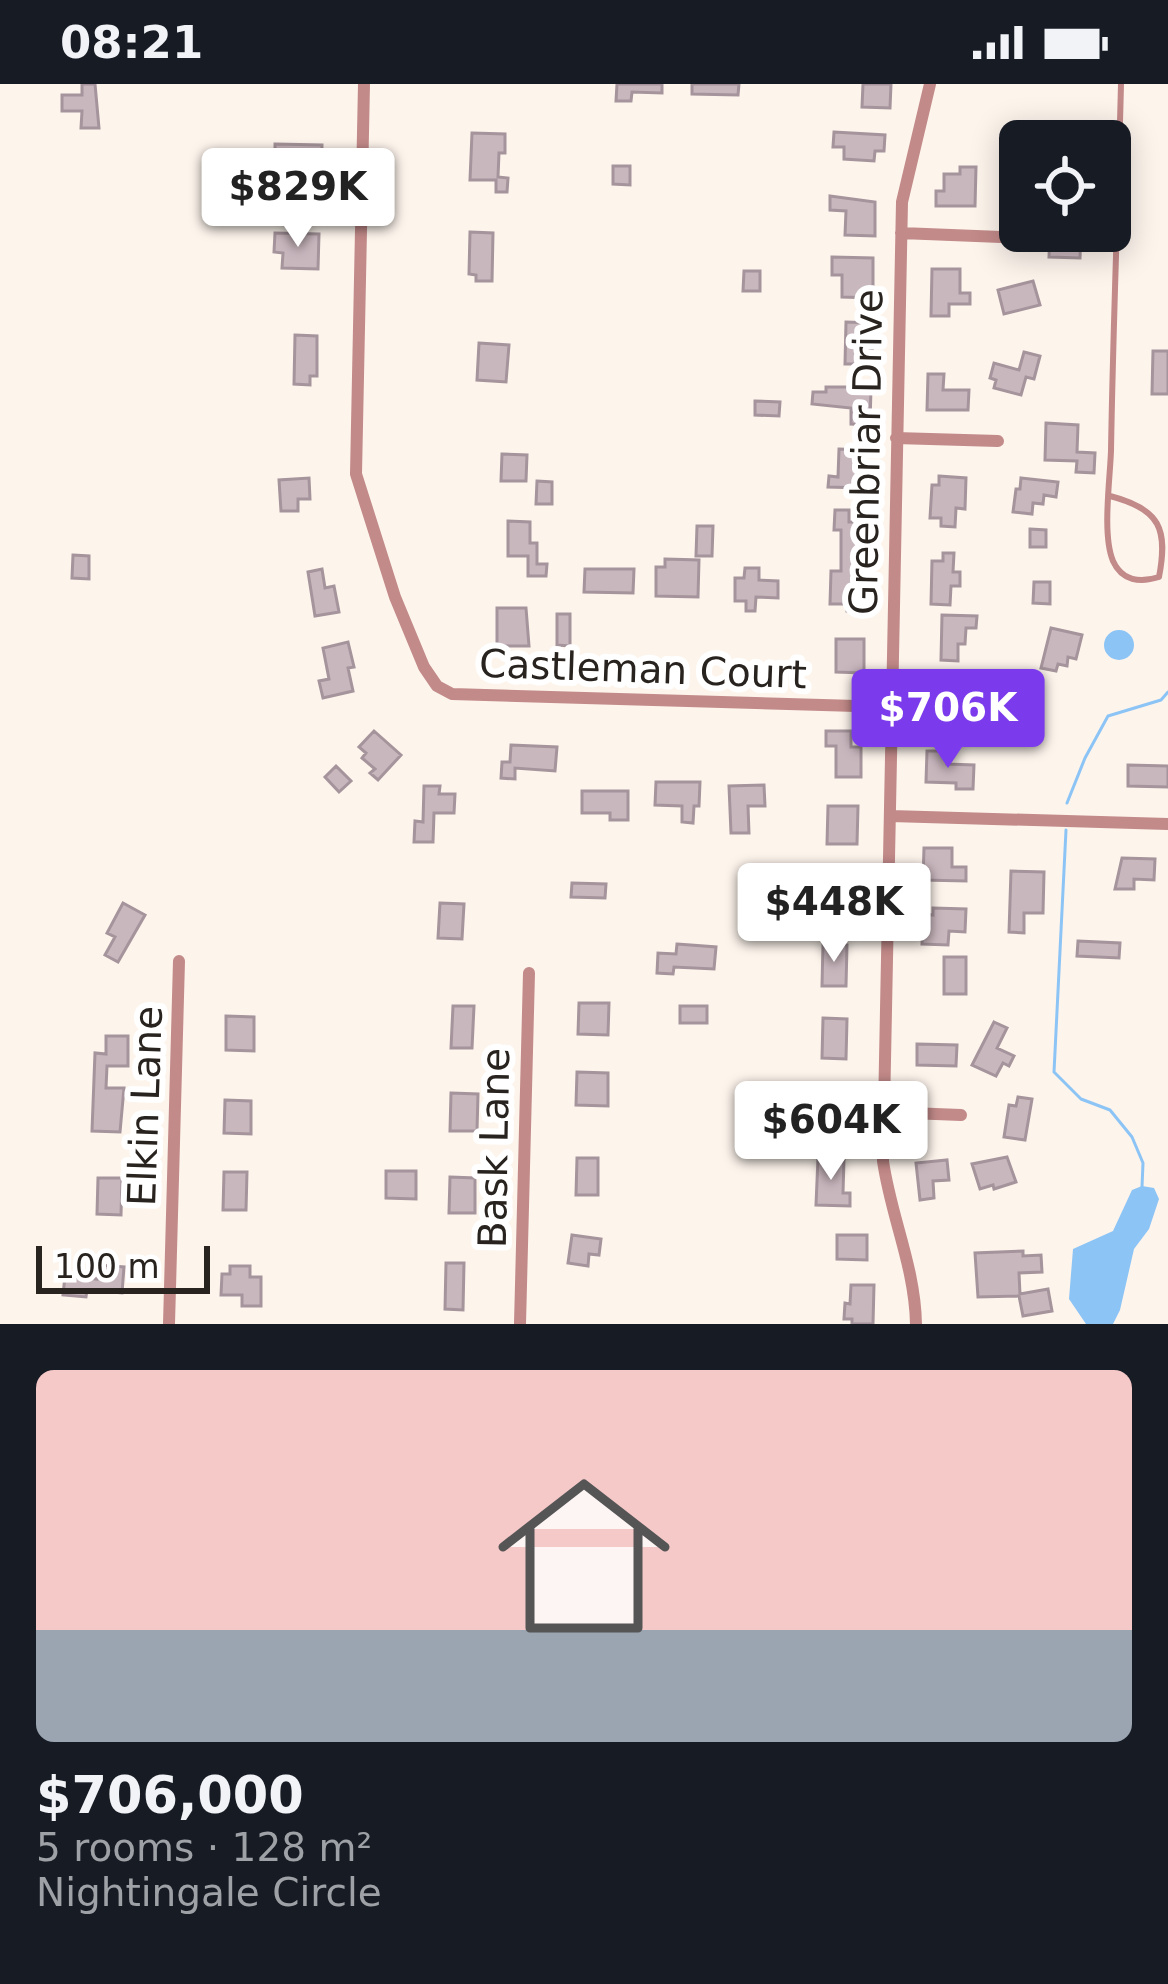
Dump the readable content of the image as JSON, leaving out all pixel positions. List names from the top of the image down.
{
  "streets": {
    "street": [
      "Greenbriar Drive",
      "Castleman Court",
      "Elkin Lane",
      "Bask Lane"
    ]
  },
  "crossings": [
    ["Greenbriar Drive", "Castleman Court"]
  ],
  "scale_bar": "100 m",
  "page": {
    "status": "08:21",
    "price": [
      "$829K",
      "$706K",
      "$448K",
      "$604K"
    ],
    "scale": "100 m",
    "list": [
      {
        "name": "$706,000",
        "note": "5 rooms · 128 m² · Nightingale Circle"
      }
    ]
  }
}
